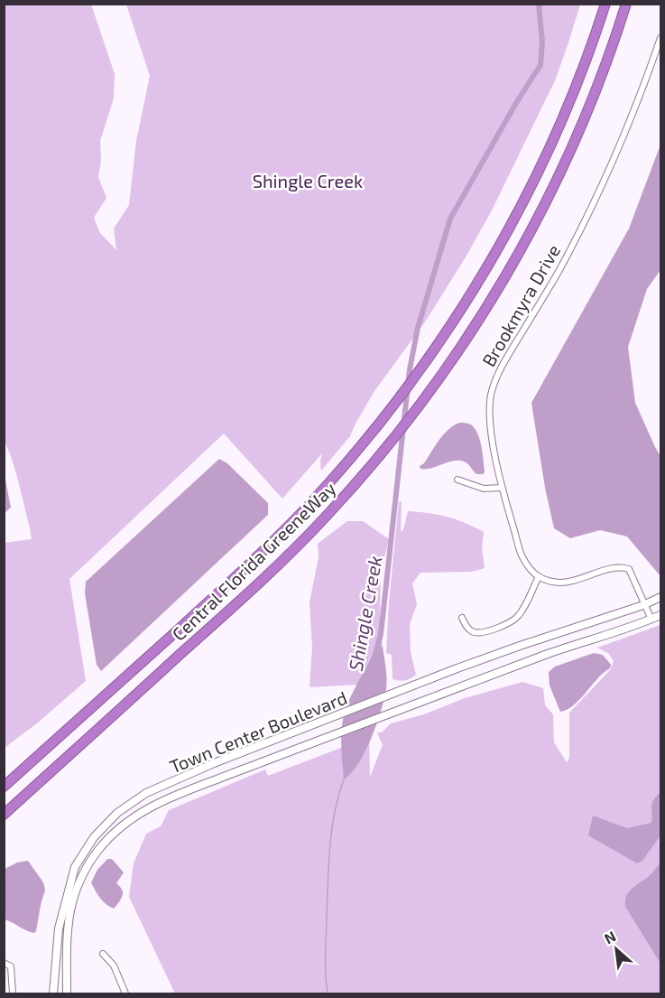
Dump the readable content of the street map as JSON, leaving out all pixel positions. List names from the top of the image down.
{
  "streets": {
    "highway": ["Central Florida GreeneWay"],
    "street": ["Brookmyra Drive", "Town Center Boulevard"]
  },
  "water": ["Shingle Creek"],
  "parks": ["Shingle Creek"],
  "north": "top left"
}
